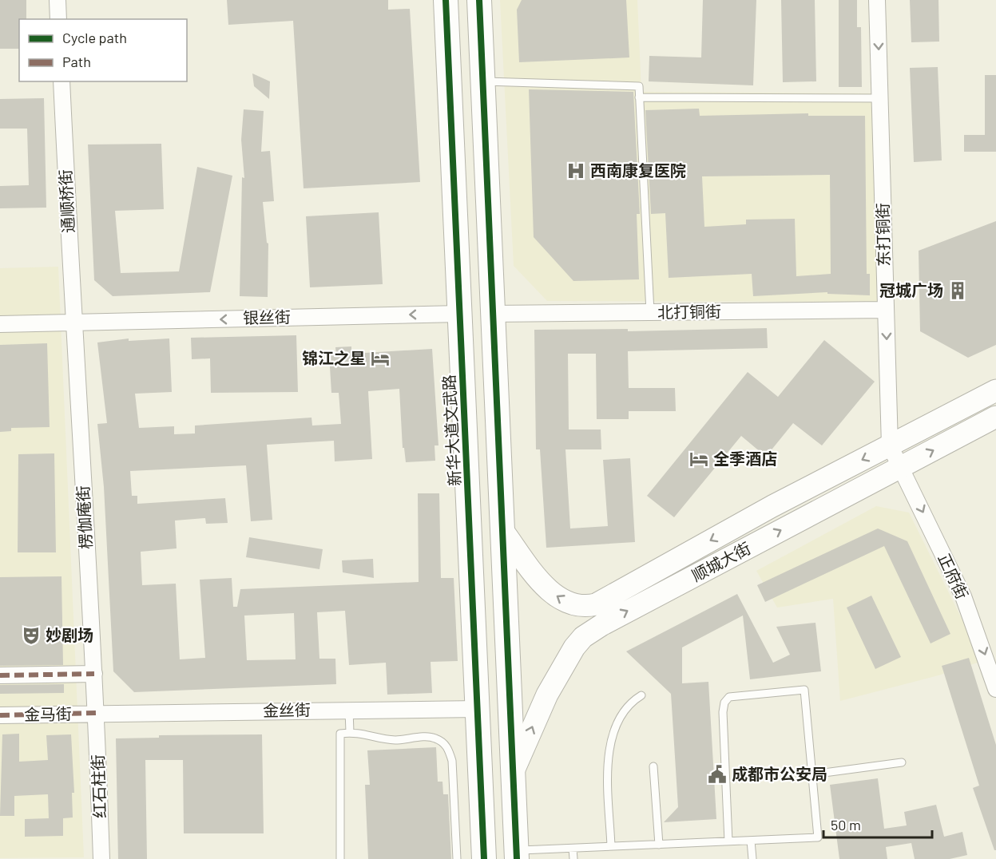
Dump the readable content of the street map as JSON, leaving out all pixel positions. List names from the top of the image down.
{
  "streets": {
    "main road": ["新华大道文武路", "顺城大街"],
    "street": [
      "通顺桥街",
      "东打铜街",
      "北打铜街",
      "银丝街",
      "楞伽庵街",
      "正府街",
      "金丝街",
      "金马街",
      "红石柱街"
    ]
  },
  "crossings": [
    ["通顺桥街", "银丝街"],
    ["通顺桥街", "楞伽庵街"],
    ["东打铜街", "北打铜街"],
    ["东打铜街", "顺城大街"],
    ["东打铜街", "正府街"],
    ["银丝街", "新华大道文武路"],
    ["银丝街", "楞伽庵街"],
    ["新华大道文武路", "金丝街"],
    ["楞伽庵街", "金丝街"],
    ["楞伽庵街", "金马街"],
    ["楞伽庵街", "红石柱街"],
    ["顺城大街", "正府街"],
    ["金丝街", "金马街"],
    ["金丝街", "红石柱街"],
    ["金马街", "红石柱街"]
  ],
  "one_way": ["东打铜街", "银丝街", "正府街"],
  "places": {
    "hospital": ["西南康复医院"],
    "building": ["冠城广场"],
    "hotel": ["锦江之星", "全季酒店"],
    "theatre": ["妙剧场"],
    "public building": ["成都市公安局"]
  },
  "legend": ["Cycle path", "Path"],
  "scale_bar": "50 m"
}
